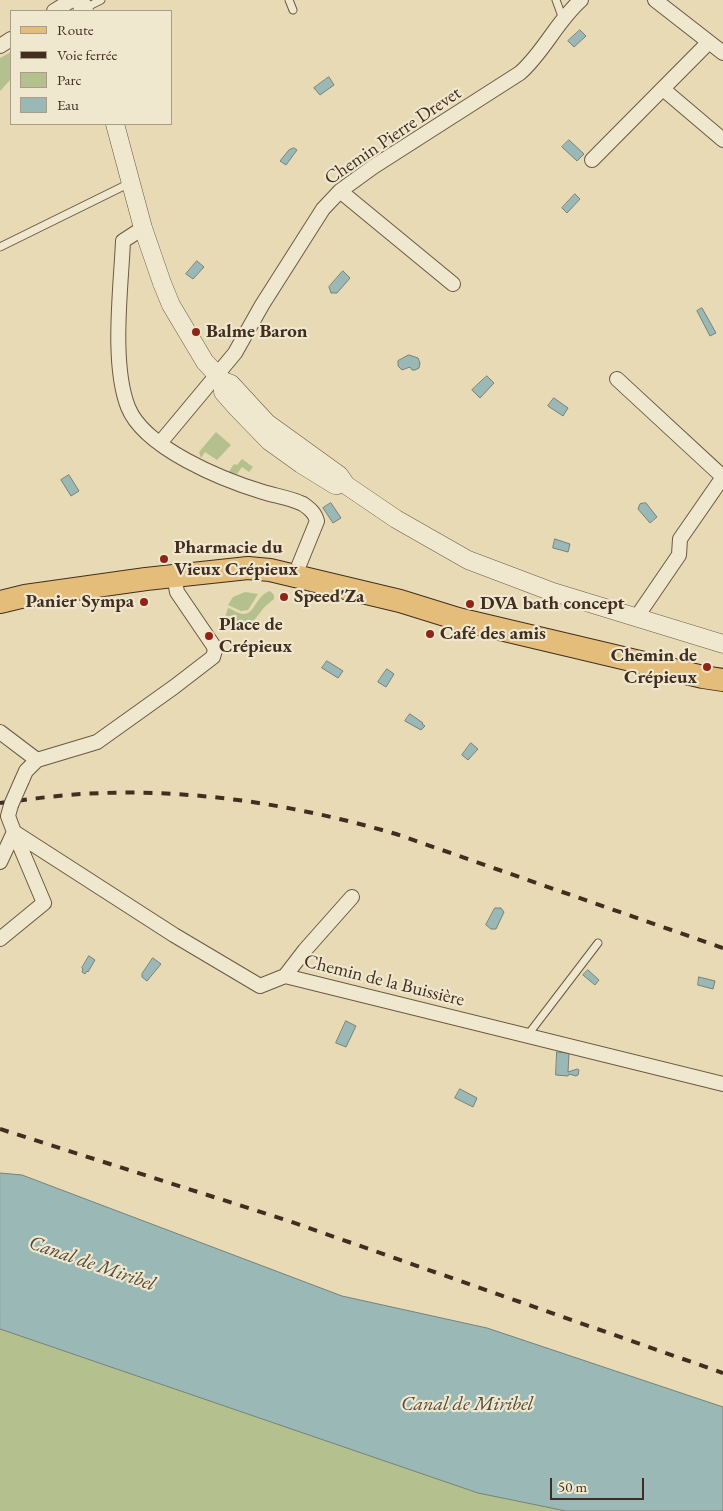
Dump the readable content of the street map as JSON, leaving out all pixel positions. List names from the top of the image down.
{
  "streets": {
    "street": ["Chemin Pierre Drevet", "Chemin de la Buissière"]
  },
  "water": ["Canal de Miribel"],
  "places": [
    "Balme Baron",
    "Pharmacie du Vieux Crépieux",
    "Speed'Za",
    "Panier Sympa",
    "DVA bath concept",
    "Café des amis",
    "Place de Crépieux",
    "Chemin de Crépieux"
  ],
  "legend": [
    "Route",
    "Voie ferrée",
    "Parc",
    "Eau"
  ],
  "scale_bar": "50 m"
}
